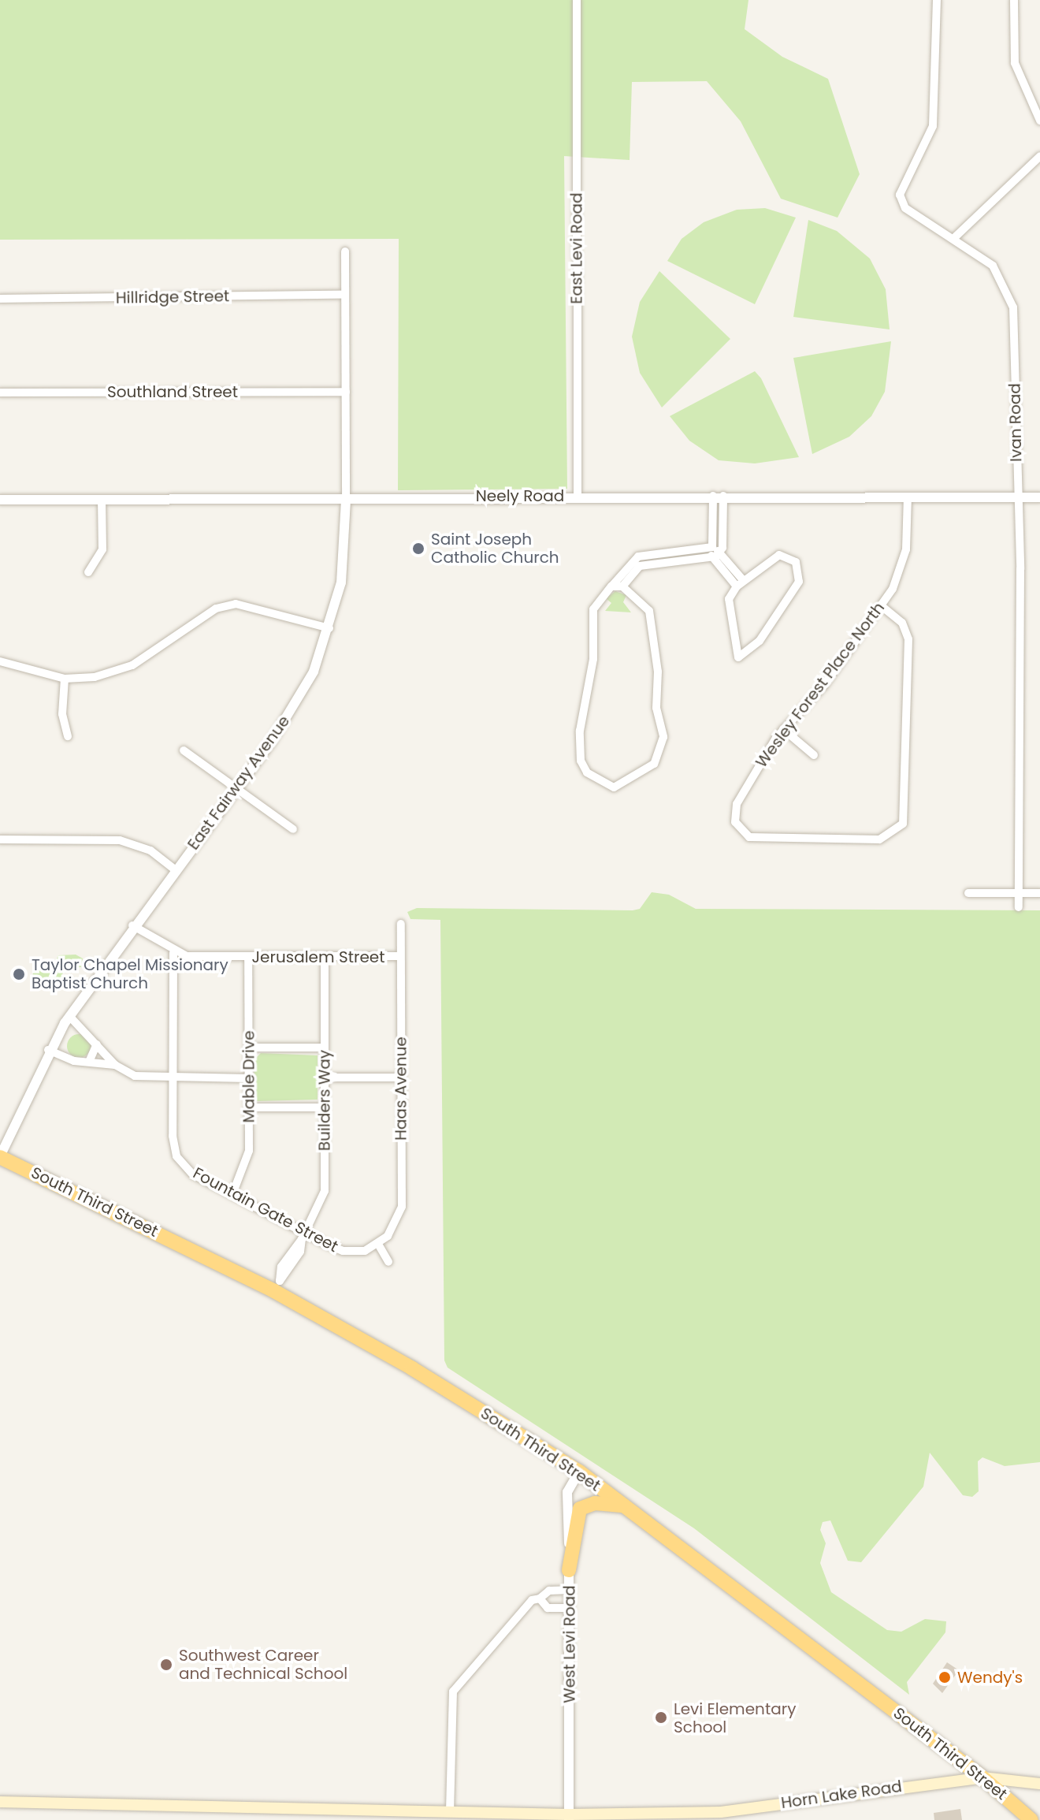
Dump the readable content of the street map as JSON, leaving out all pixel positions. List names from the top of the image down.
{
  "streets": {
    "highway": ["South Third Street"],
    "main road": ["Horn Lake Road"],
    "street": [
      "East Levi Road",
      "Hillridge Street",
      "Southland Street",
      "Ivan Road",
      "Neely Road",
      "Wesley Forest Place North",
      "East Fairway Avenue",
      "Jerusalem Street",
      "Mable Drive",
      "Haas Avenue",
      "Builders Way",
      "Fountain Gate Street",
      "West Levi Road"
    ]
  },
  "crossings": [
    ["East Levi Road", "Neely Road"],
    ["Hillridge Street", "East Fairway Avenue"],
    ["Southland Street", "East Fairway Avenue"],
    ["Ivan Road", "Neely Road"],
    ["Neely Road", "Wesley Forest Place North"],
    ["Neely Road", "East Fairway Avenue"],
    ["East Fairway Avenue", "South Third Street"],
    ["Jerusalem Street", "Mable Drive"],
    ["Jerusalem Street", "Haas Avenue"],
    ["Jerusalem Street", "Builders Way"],
    ["Mable Drive", "Fountain Gate Street"],
    ["Haas Avenue", "Fountain Gate Street"],
    ["Builders Way", "South Third Street"],
    ["Builders Way", "Fountain Gate Street"],
    ["South Third Street", "West Levi Road"],
    ["South Third Street", "Horn Lake Road"],
    ["West Levi Road", "Horn Lake Road"]
  ],
  "places": [
    "Saint Joseph Catholic Church",
    "Taylor Chapel Missionary Baptist Church",
    "Southwest Career and Technical School",
    "Wendy's",
    "Levi Elementary School"
  ]
}
